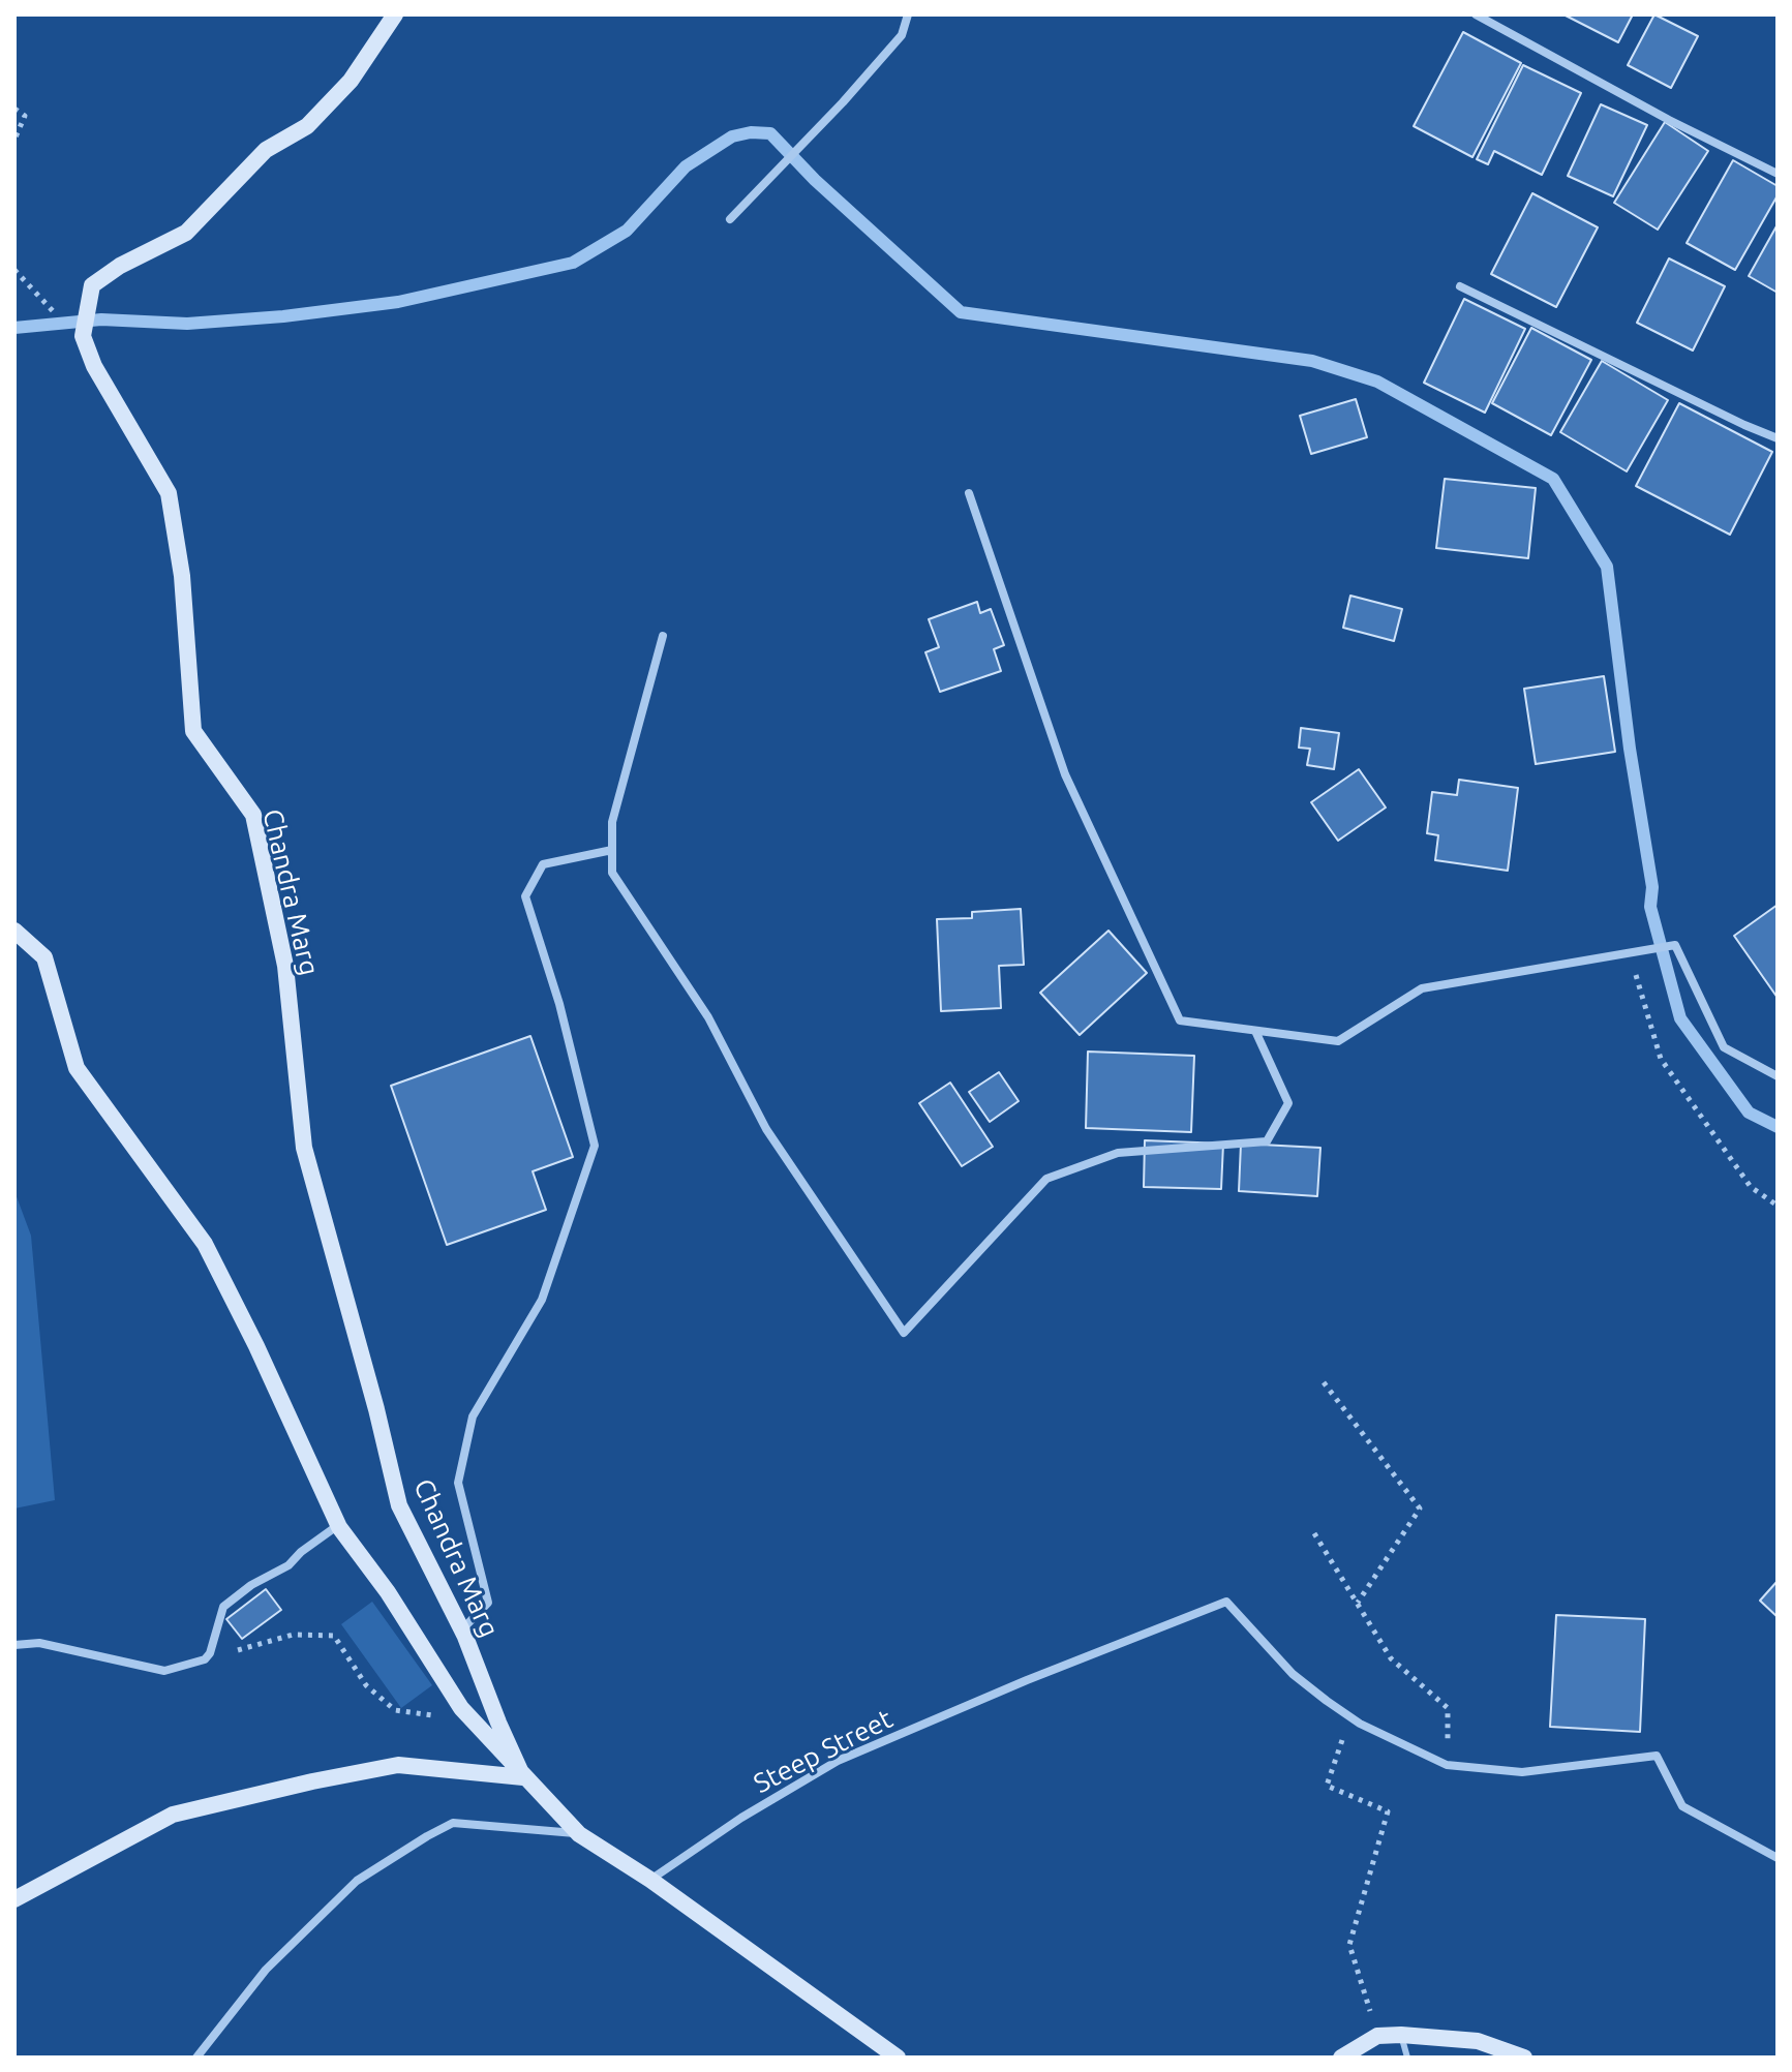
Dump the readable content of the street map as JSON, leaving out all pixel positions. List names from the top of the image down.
{
  "streets": {
    "street": ["Chandra Marg", "Steep Street"]
  }
}
